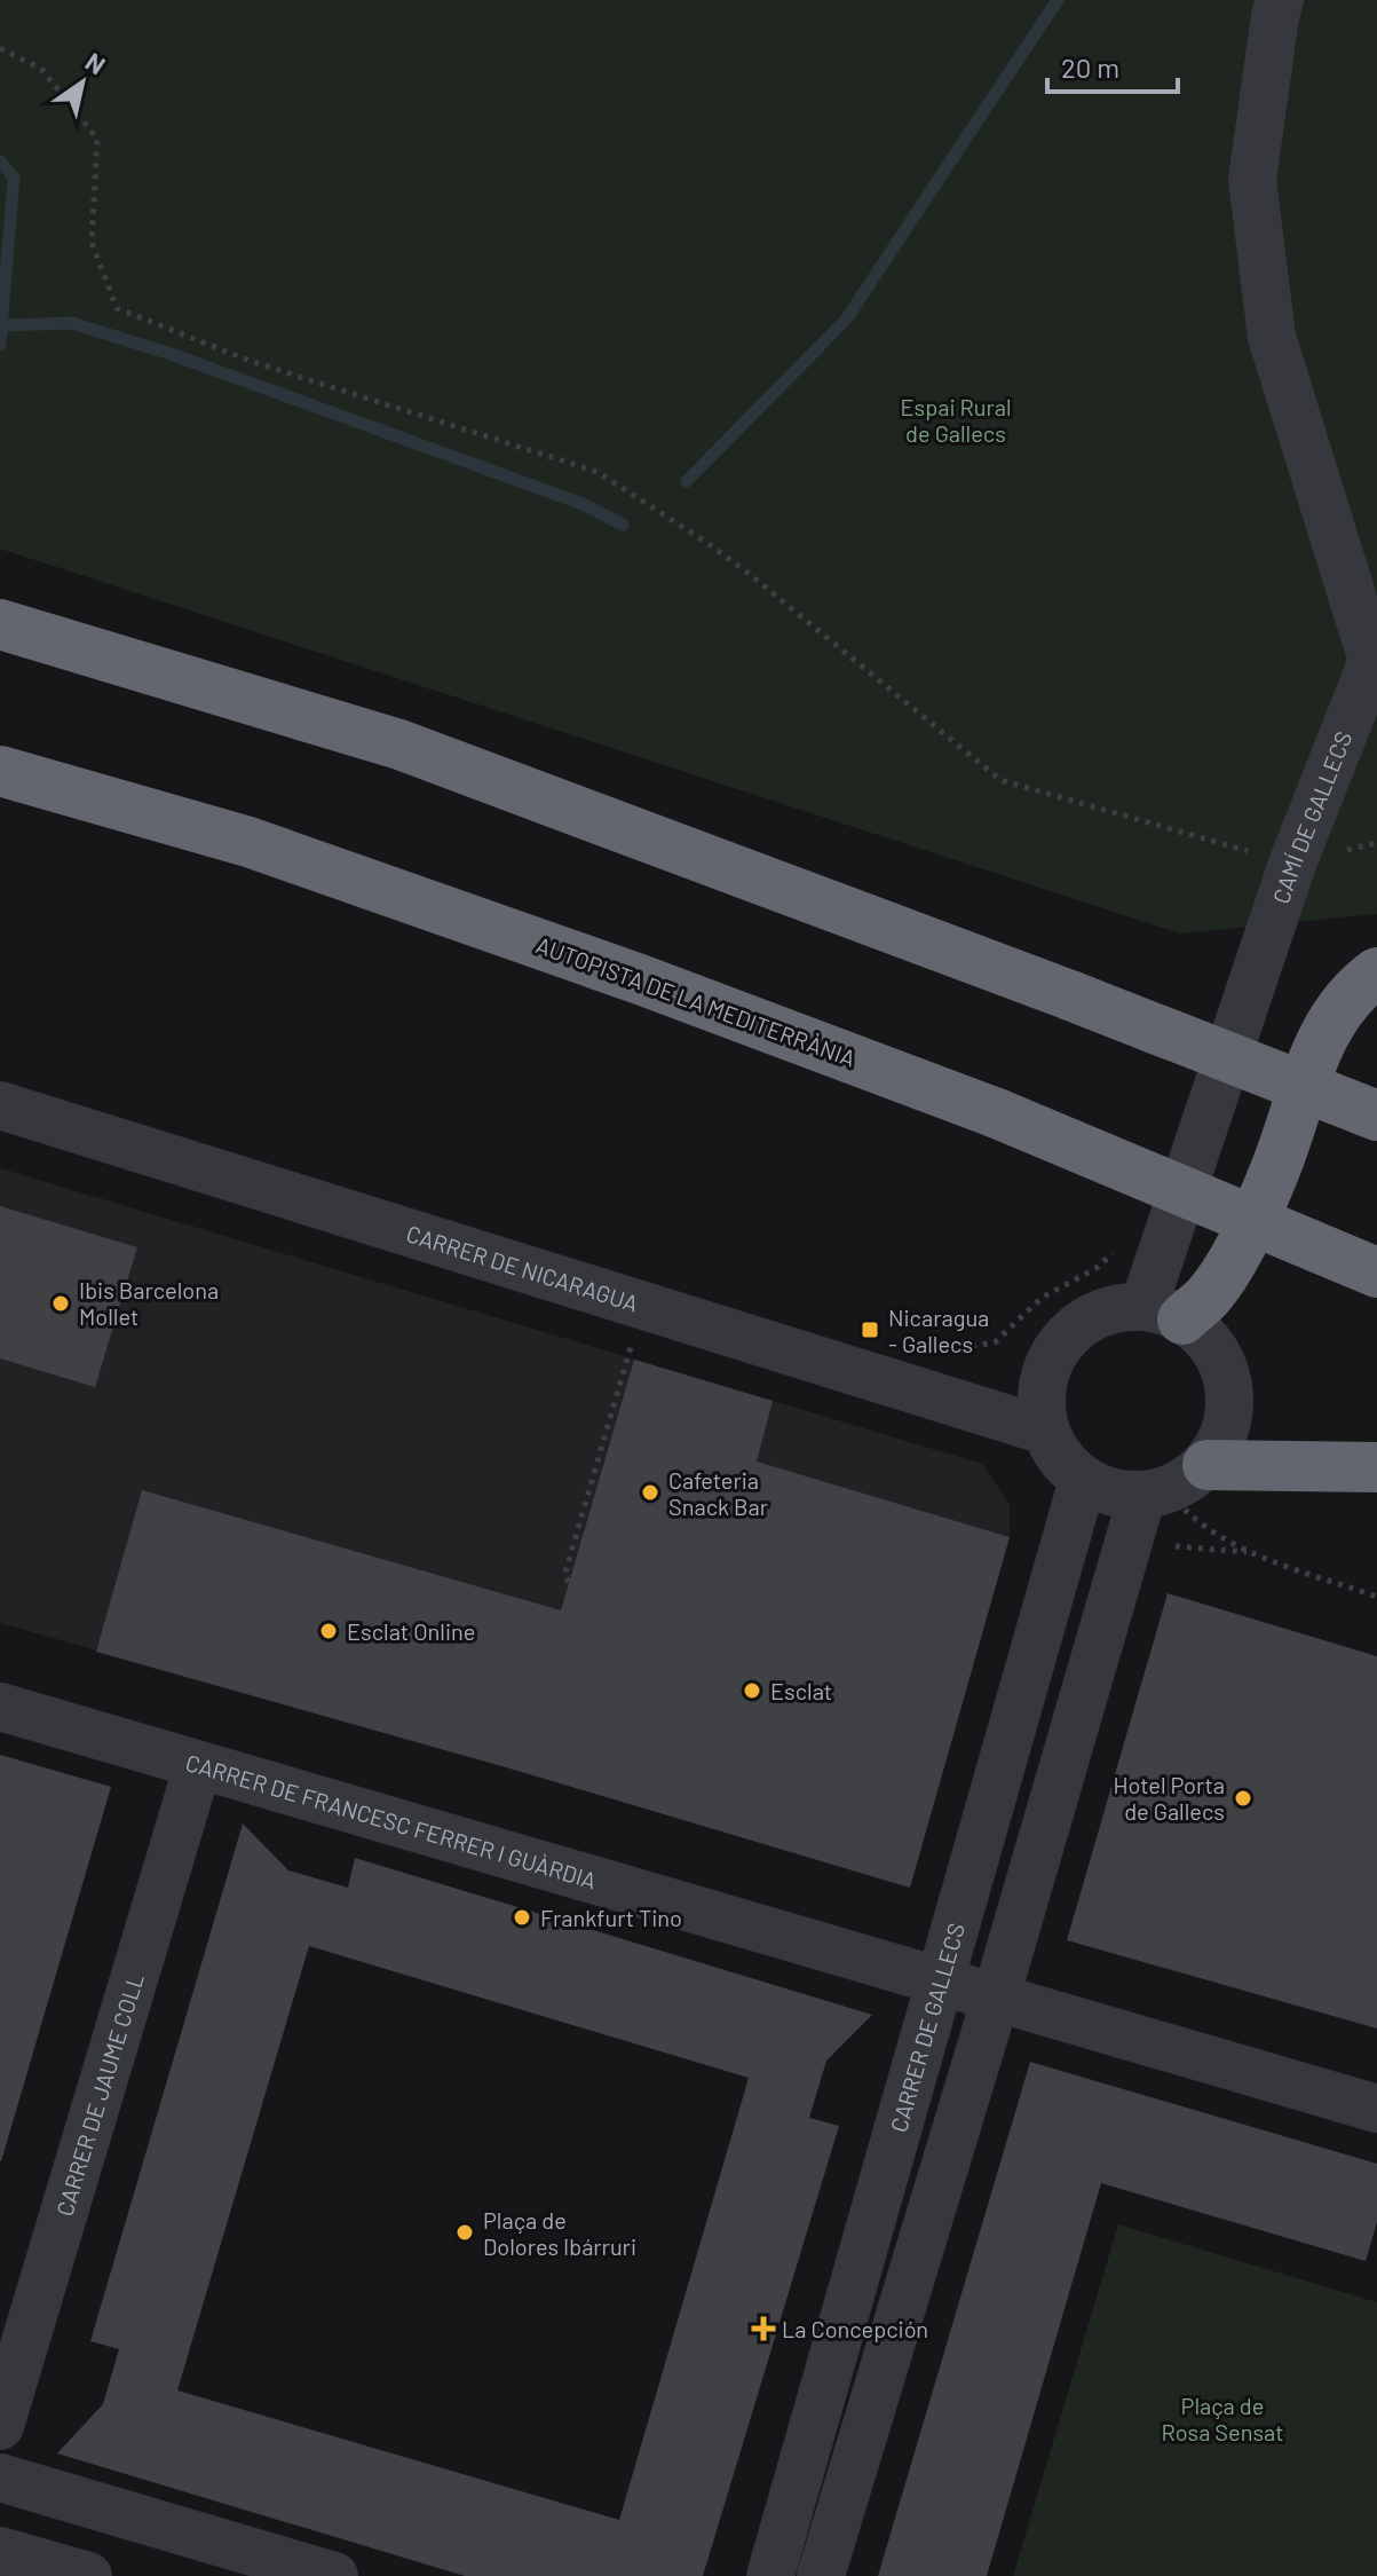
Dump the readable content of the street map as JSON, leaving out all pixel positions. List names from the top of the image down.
{
  "streets": {
    "highway": ["AUTOPISTA DE LA MEDITERRÀNIA"],
    "street": [
      "CAMÍ DE GALLECS",
      "CARRER DE NICARAGUA",
      "CARRER DE FRANCESC FERRER I GUÀRDIA",
      "CARRER DE GALLECS",
      "CARRER DE JAUME COLL"
    ]
  },
  "crossings": [
    ["CAMÍ DE GALLECS", "CARRER DE NICARAGUA"],
    ["CAMÍ DE GALLECS", "CARRER DE GALLECS"],
    ["CARRER DE NICARAGUA", "CARRER DE GALLECS"],
    ["CARRER DE FRANCESC FERRER I GUÀRDIA", "CARRER DE GALLECS"],
    ["CARRER DE FRANCESC FERRER I GUÀRDIA", "CARRER DE JAUME COLL"]
  ],
  "parks": ["Espai Rural de Gallecs", "Plaça de Rosa Sensat"],
  "places": {
    "other": [
      "Ibis Barcelona Mollet",
      "Cafeteria Snack Bar",
      "Esclat Online",
      "Esclat",
      "Hotel Porta de Gallecs",
      "Frankfurt Tino",
      "Plaça de Dolores Ibárruri"
    ],
    "transit": ["Nicaragua - Gallecs"],
    "health": ["La Concepción"]
  },
  "scale_bar": "20 m",
  "north": "top right"
}
